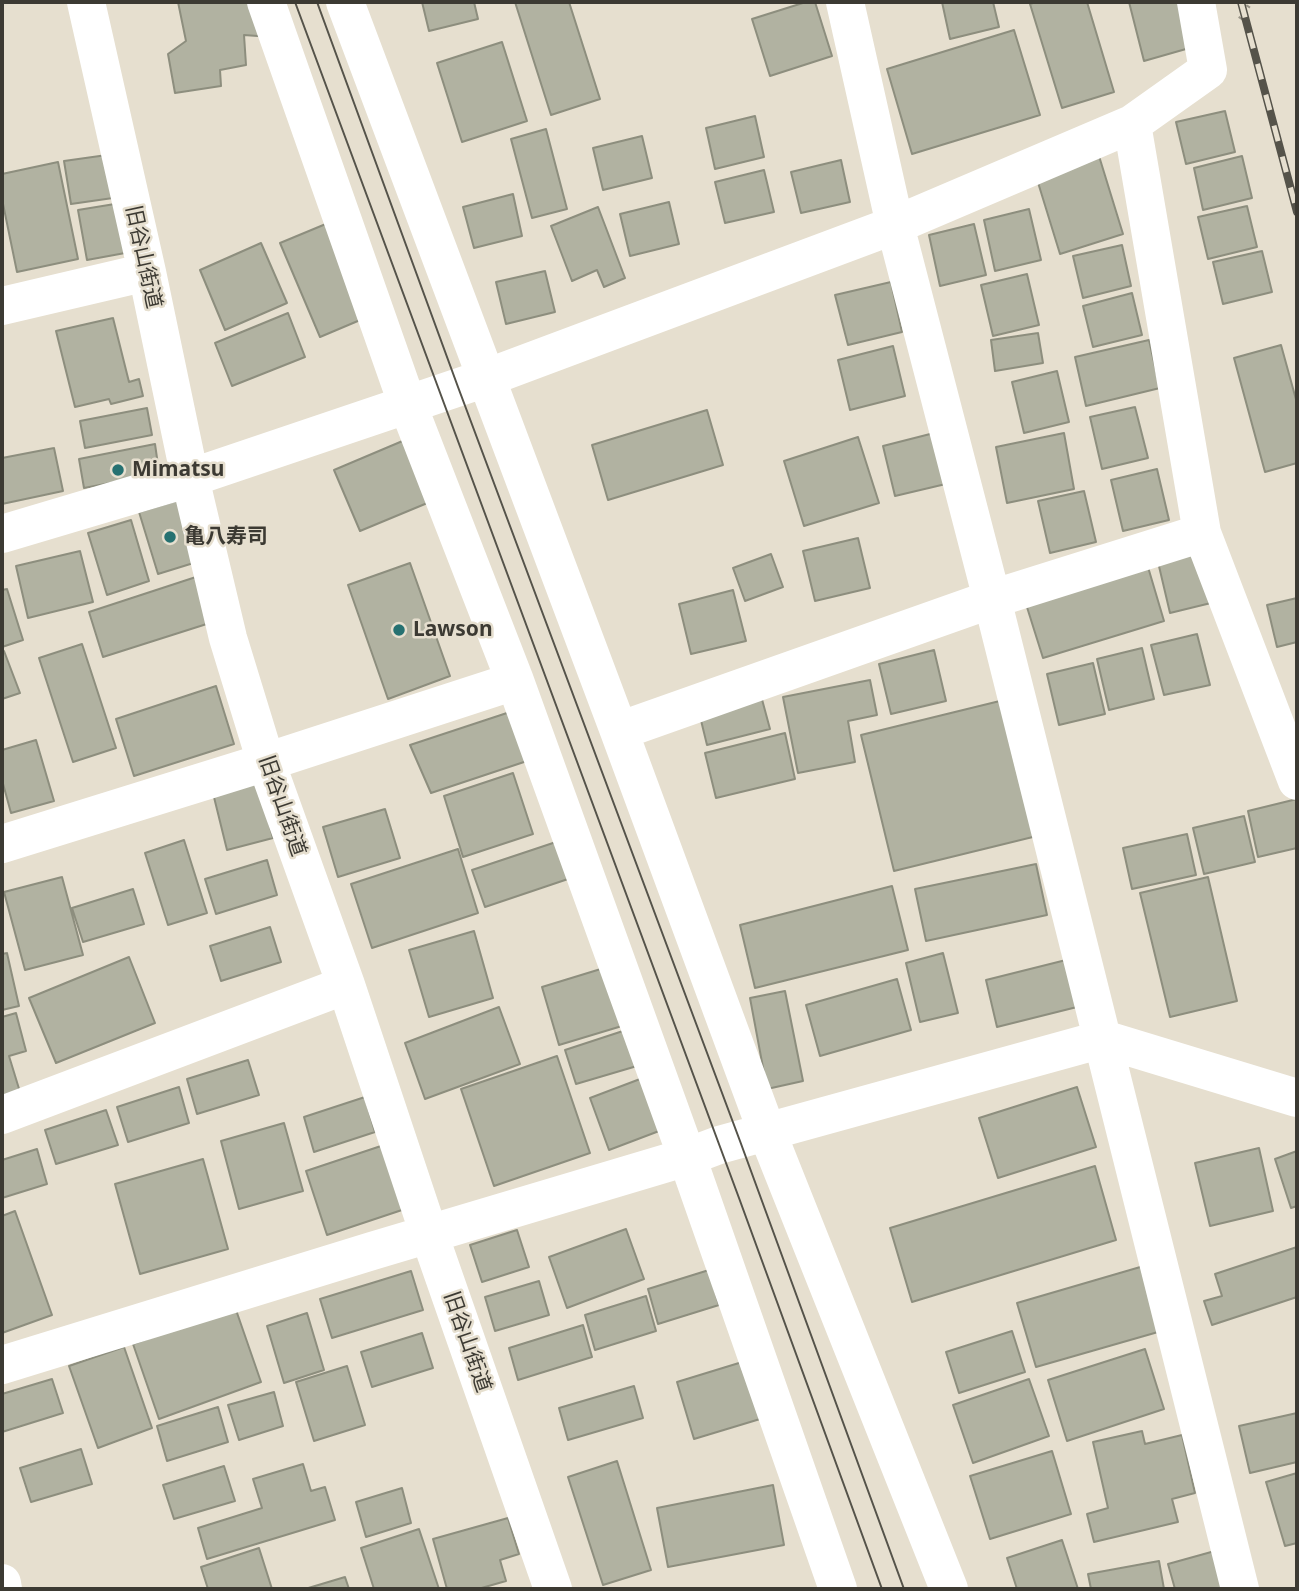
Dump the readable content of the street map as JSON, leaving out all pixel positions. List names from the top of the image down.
{
  "streets": {
    "street": ["旧谷山街道"]
  },
  "places": ["Mimatsu", "亀八寿司", "Lawson"]
}
